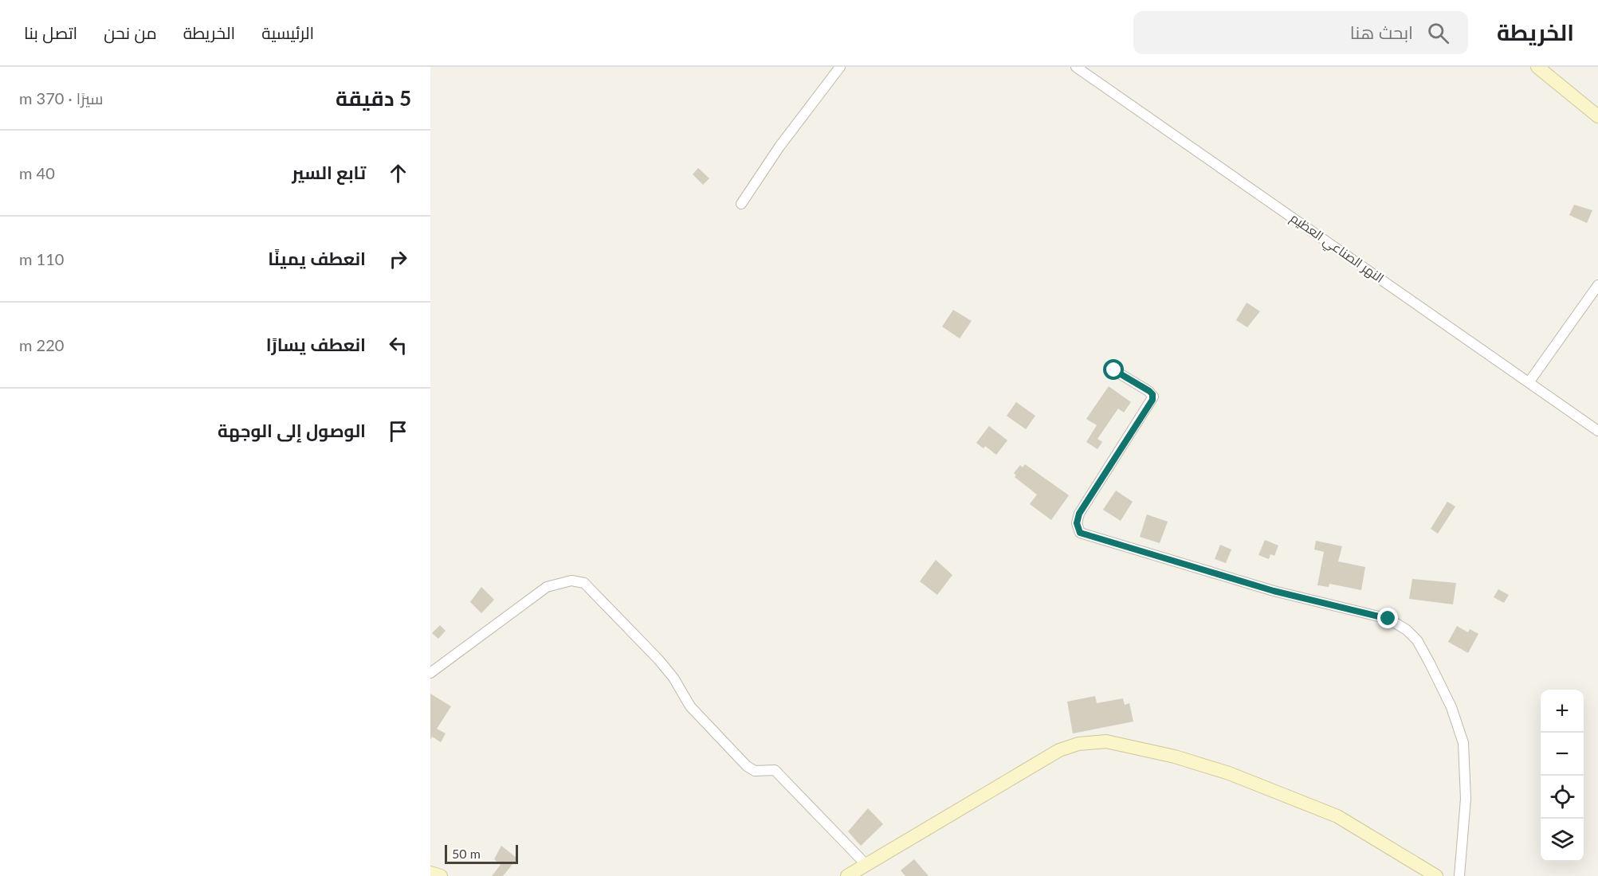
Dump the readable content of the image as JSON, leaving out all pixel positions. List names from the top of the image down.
{
  "streets": {
    "street": ["النهر الصناعي العظيم"]
  },
  "scale_bar": "50 m",
  "page": {
    "header": "الخريطة",
    "search": "ابحث هنا",
    "nav": [
      "الرئيسية",
      "الخريطة",
      "من نحن",
      "اتصل بنا"
    ],
    "heading": ["5 دقيقة", "سيرًا · 370 m"],
    "list": [
      ["تابع السير", "40 m"],
      ["انعطف يمينًا", "110 m"],
      ["انعطف يسارًا", "220 m"],
      "الوصول إلى الوجهة"
    ],
    "map_buttons": ["+", "−"],
    "scale": "50 m"
  }
}
